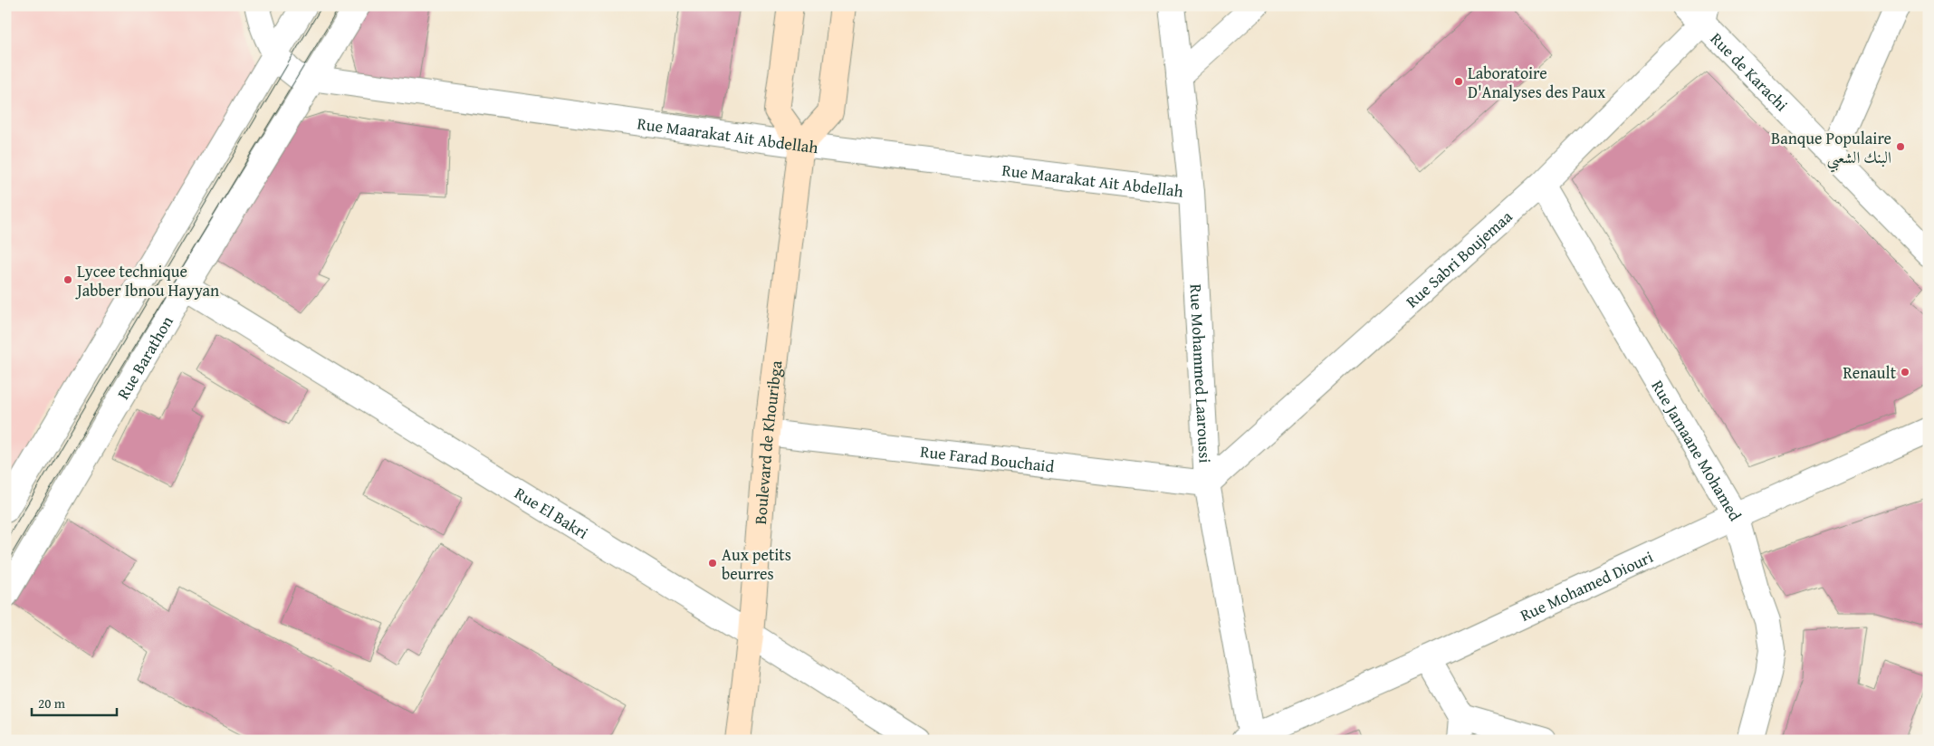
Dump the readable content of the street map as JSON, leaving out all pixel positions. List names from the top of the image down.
{
  "streets": {
    "main road": ["Boulevard de Khouribga"],
    "street": [
      "Rue de Karachi",
      "Rue Maarakat Ait Abdellah",
      "Rue Sabri Boujemaa",
      "Rue Barathon",
      "Rue Mohammed Laaroussi",
      "Rue Jamaane Mohamed",
      "Rue Farad Bouchaid",
      "Rue El Bakri",
      "Rue Mohamed Diouri"
    ]
  },
  "crossings": [
    ["Rue de Karachi", "Rue Sabri Boujemaa"],
    ["Rue Maarakat Ait Abdellah", "Rue Barathon"],
    ["Rue Maarakat Ait Abdellah", "Rue Mohammed Laaroussi"],
    ["Rue Maarakat Ait Abdellah", "Boulevard de Khouribga"],
    ["Rue Sabri Boujemaa", "Rue Mohammed Laaroussi"],
    ["Rue Sabri Boujemaa", "Rue Jamaane Mohamed"],
    ["Rue Sabri Boujemaa", "Rue Farad Bouchaid"],
    ["Rue Barathon", "Rue El Bakri"],
    ["Rue Mohammed Laaroussi", "Rue Farad Bouchaid"],
    ["Rue Mohammed Laaroussi", "Rue Mohamed Diouri"],
    ["Boulevard de Khouribga", "Rue Farad Bouchaid"],
    ["Boulevard de Khouribga", "Rue El Bakri"],
    ["Rue Jamaane Mohamed", "Rue Mohamed Diouri"]
  ],
  "places": [
    "Laboratoire D'Analyses des Paux",
    "Banque Populaire البنك الشعبي",
    "Lycee technique Jabber Ibnou Hayyan",
    "Renault",
    "Aux petits beurres"
  ],
  "scale_bar": "20 m"
}
